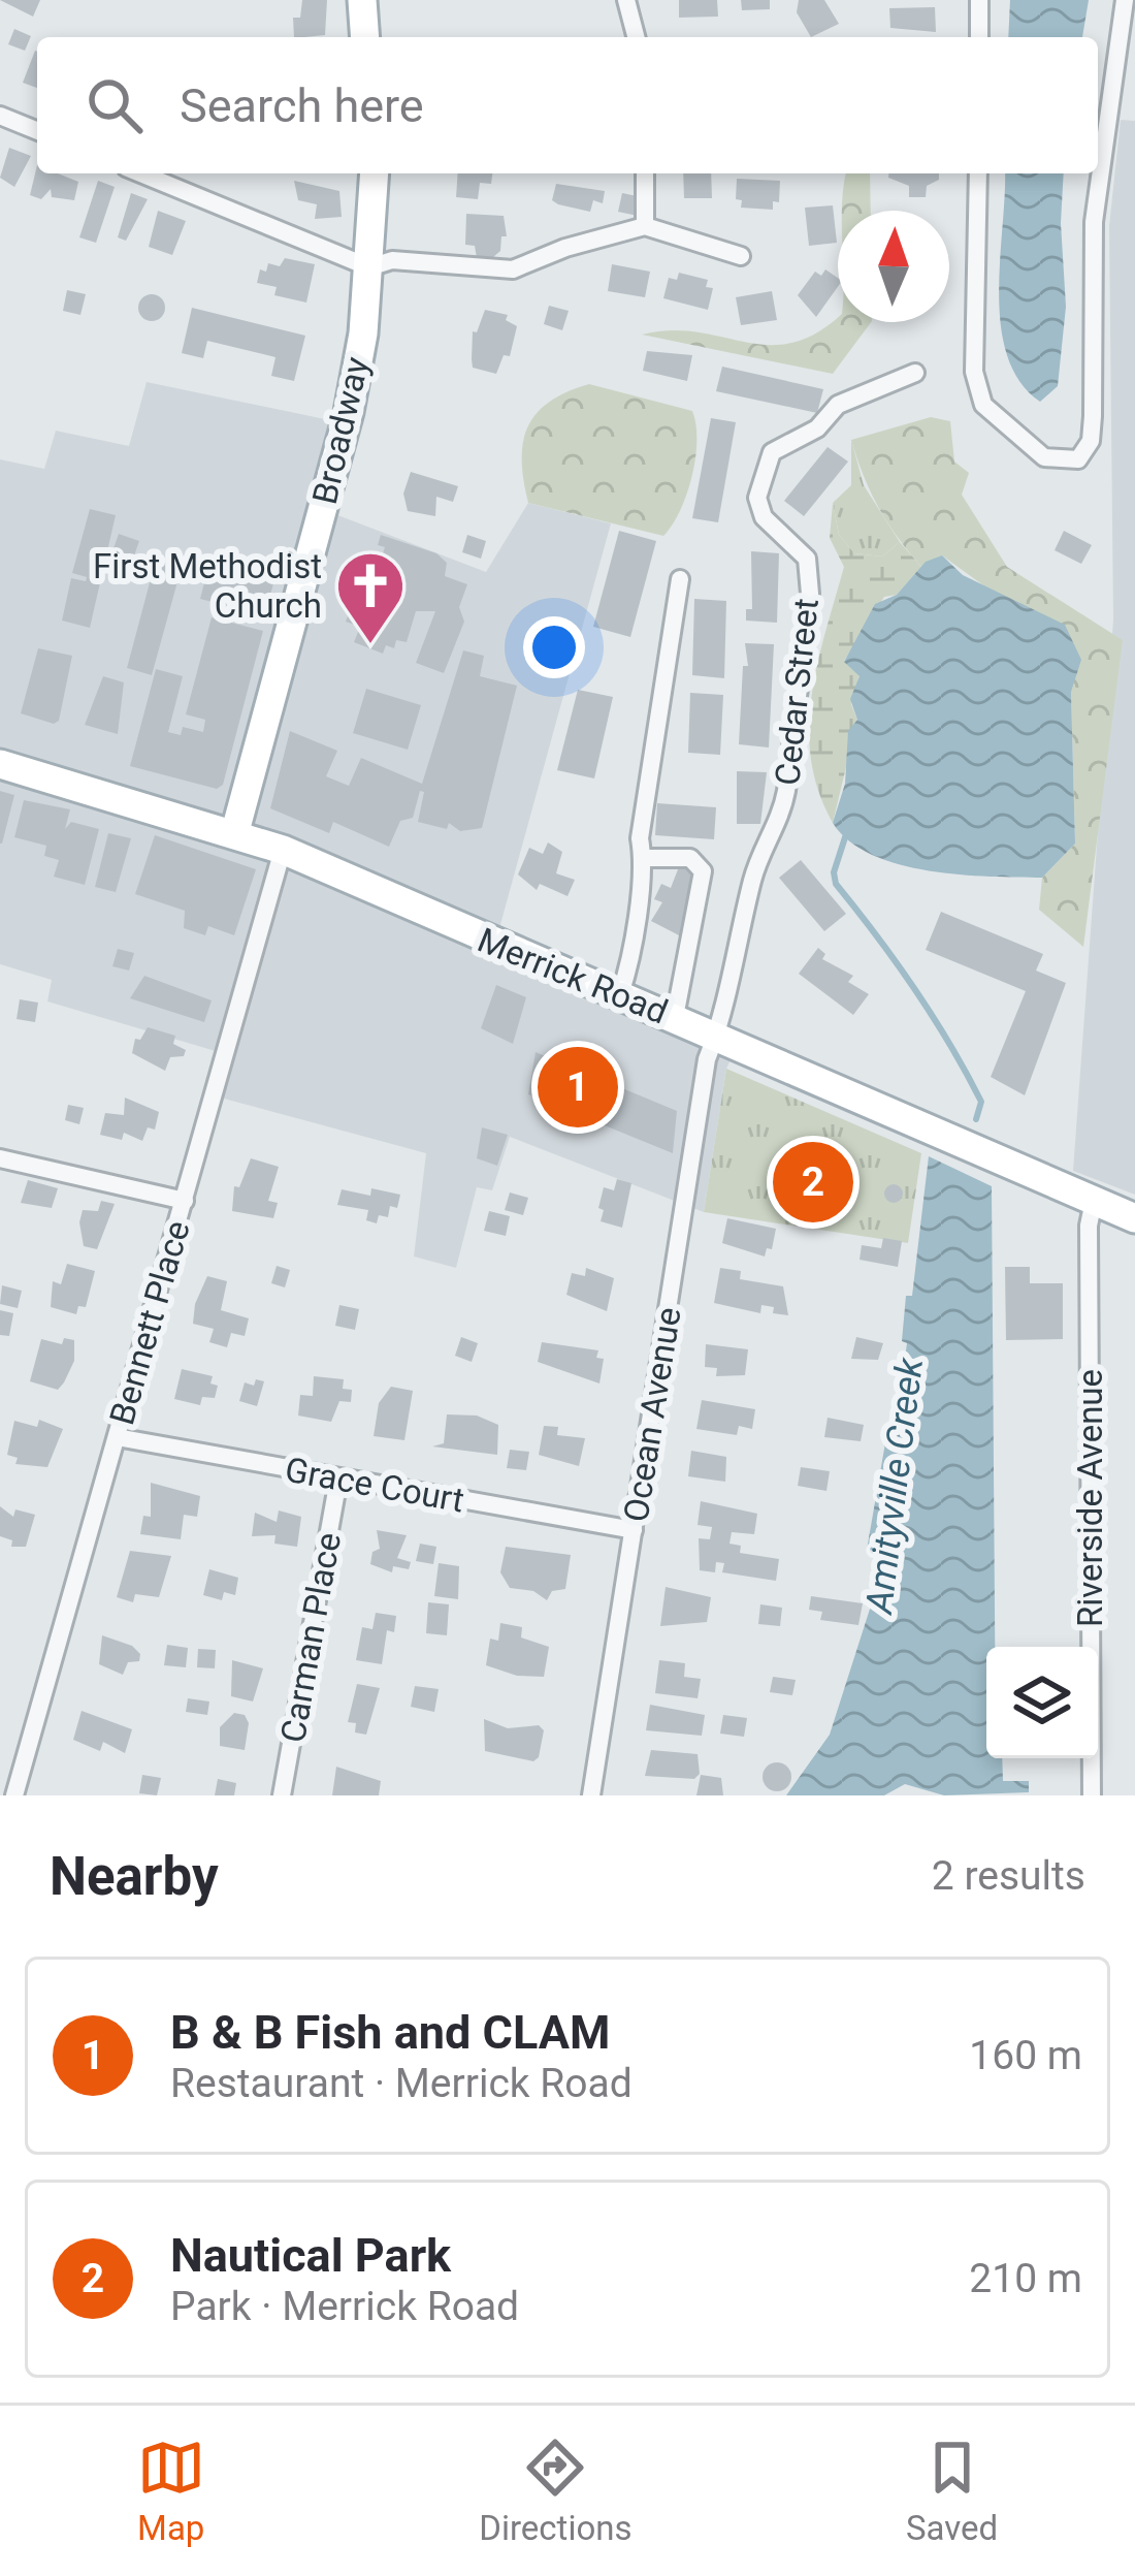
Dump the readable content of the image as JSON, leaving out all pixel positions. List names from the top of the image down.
{
  "streets": {
    "main road": ["Broadway", "Merrick Road"],
    "street": [
      "Cedar Street",
      "Bennett Place",
      "Ocean Avenue",
      "Grace Court",
      "Riverside Avenue",
      "Carman Place"
    ]
  },
  "crossings": [
    ["Broadway", "Merrick Road"],
    ["Cedar Street", "Merrick Road"],
    ["Cedar Street", "Ocean Avenue"],
    ["Merrick Road", "Bennett Place"],
    ["Merrick Road", "Ocean Avenue"],
    ["Merrick Road", "Riverside Avenue"],
    ["Bennett Place", "Grace Court"],
    ["Ocean Avenue", "Grace Court"],
    ["Grace Court", "Carman Place"]
  ],
  "water": ["Amityville Creek"],
  "places": {
    "church": ["First Methodist Church"]
  },
  "north": "top",
  "page": {
    "search": "Search here",
    "pins": ["1", "2"],
    "heading": ["Nearby", "2 results"],
    "list": [
      {
        "mark": "1",
        "name": "B & B Fish and CLAM",
        "note": "Restaurant · Merrick Road",
        "value": "160 m"
      },
      {
        "mark": "2",
        "name": "Nautical Park",
        "note": "Park · Merrick Road",
        "value": "210 m"
      }
    ],
    "nav": ["Map", "Directions", "Saved"]
  }
}
